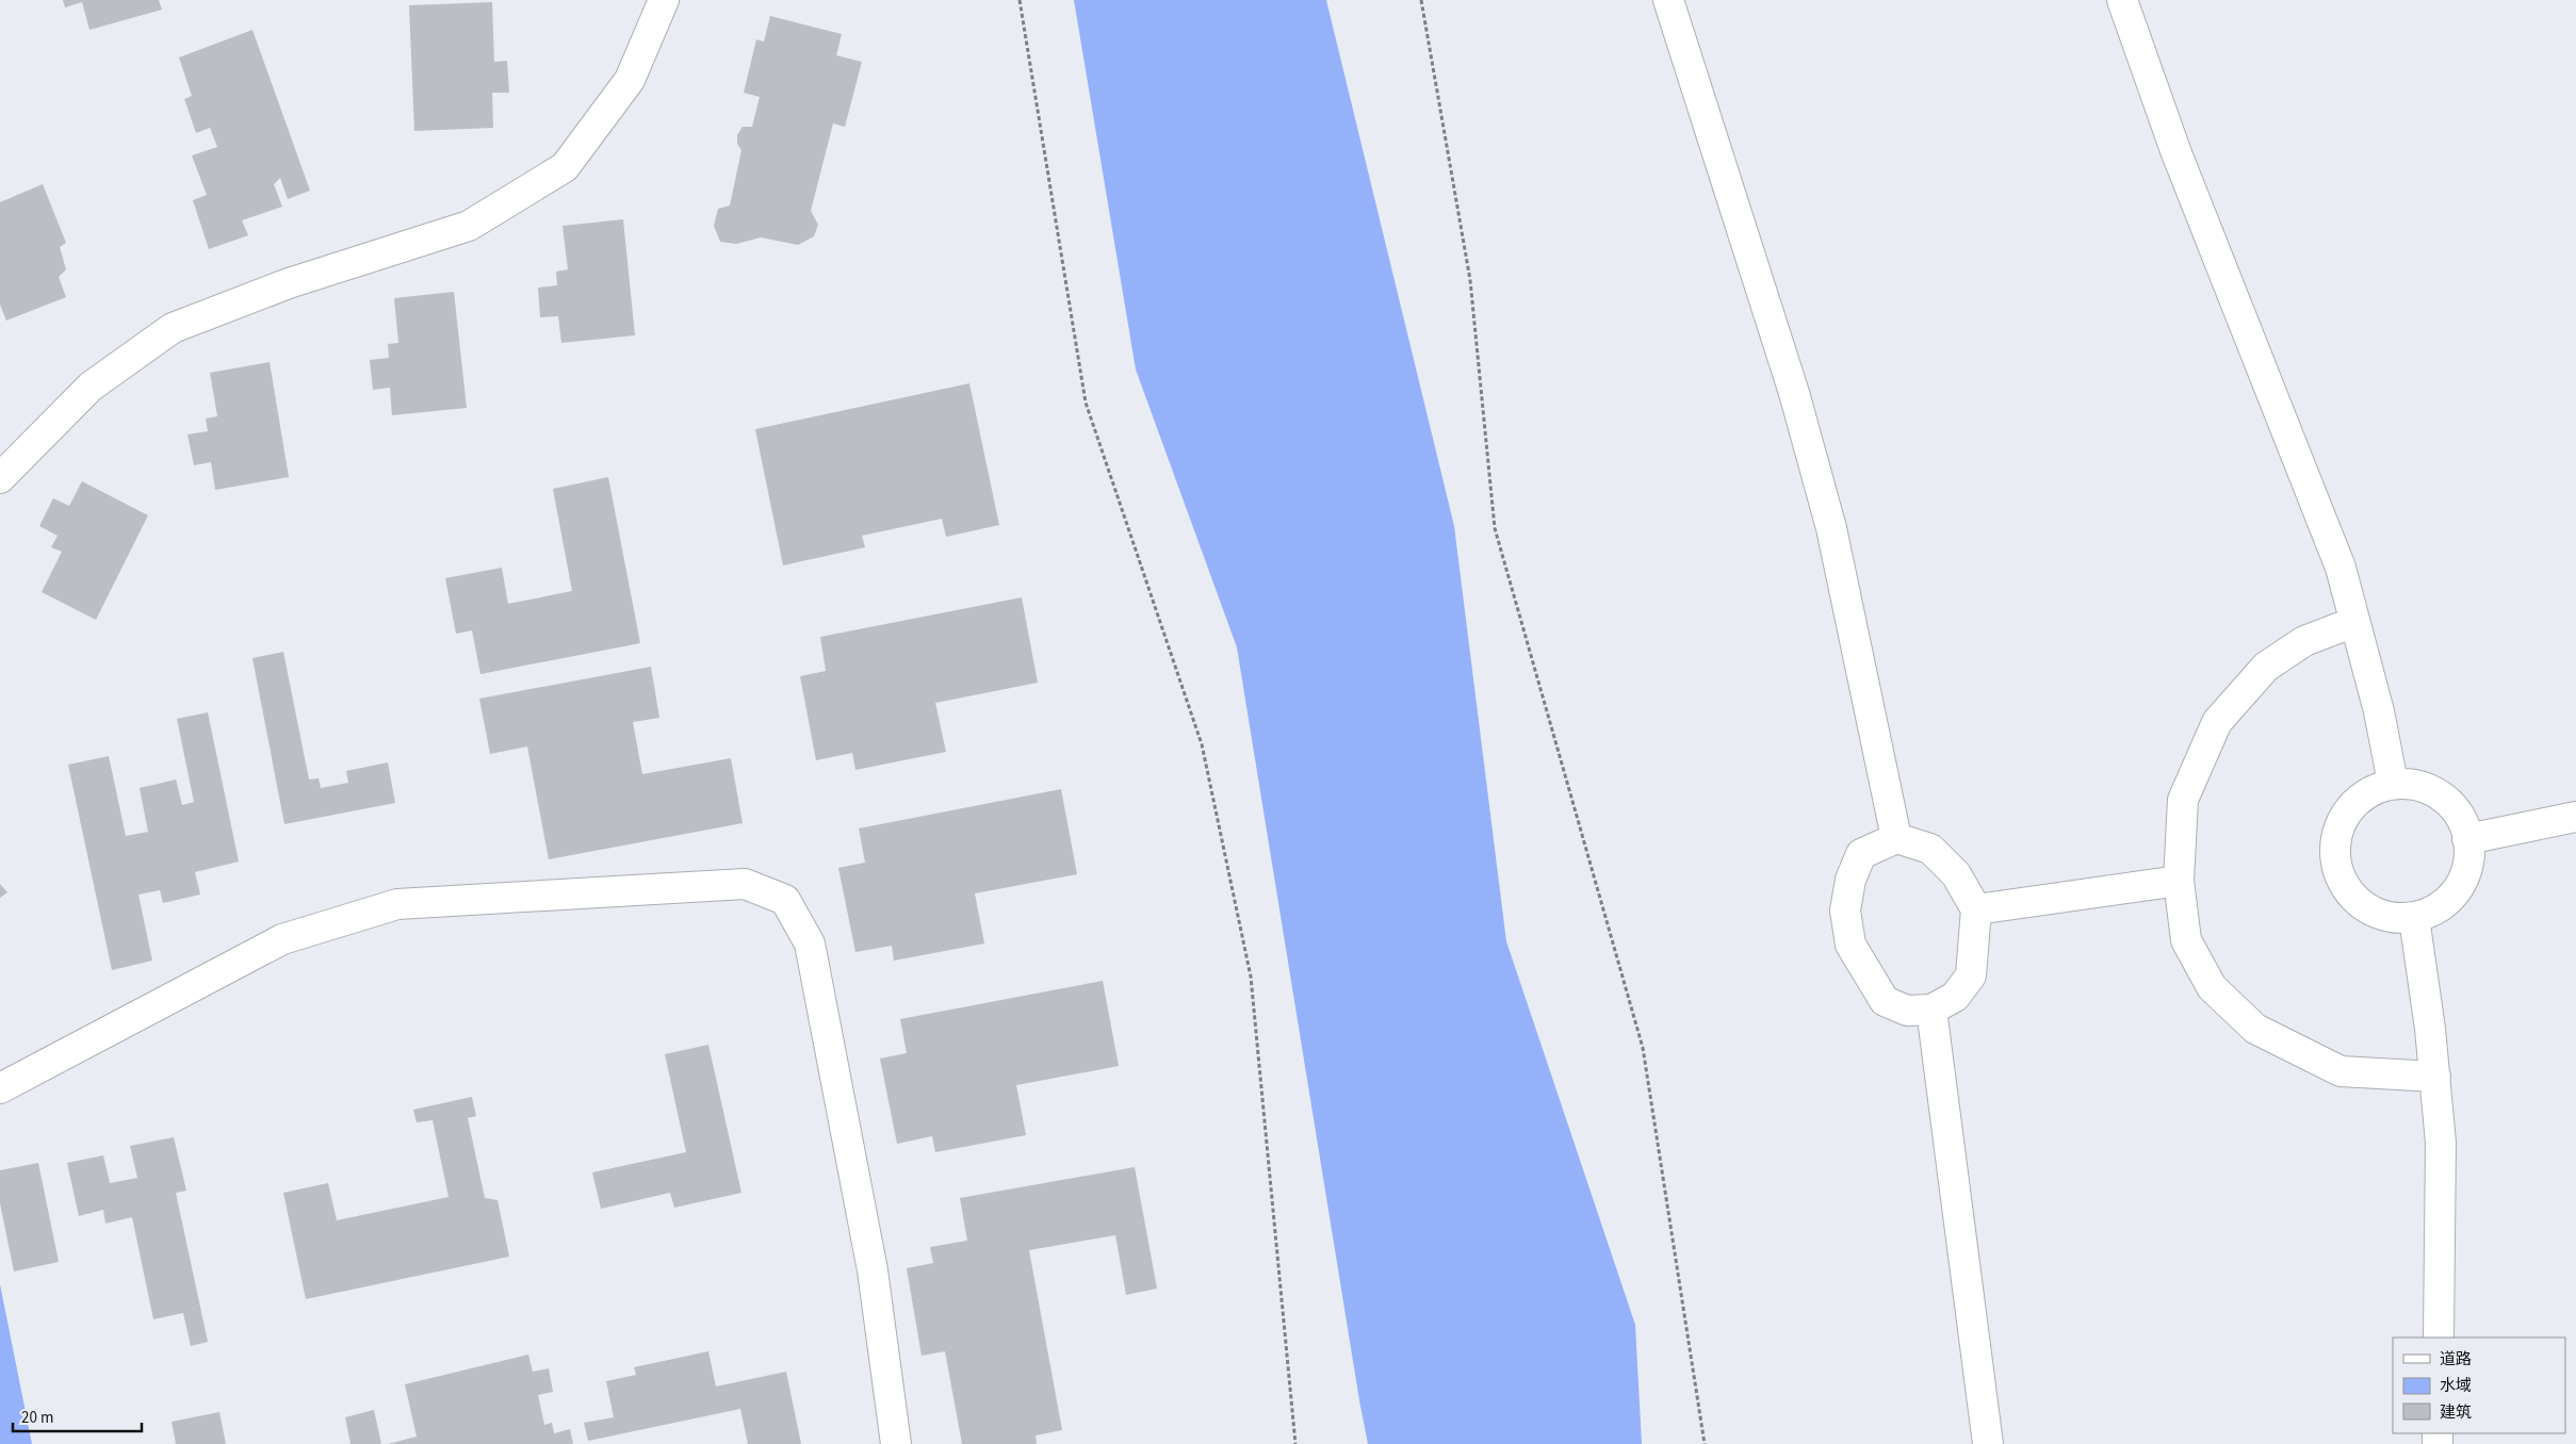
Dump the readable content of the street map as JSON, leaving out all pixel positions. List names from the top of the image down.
{
  "legend": ["道路", "水域", "建筑"],
  "scale_bar": "20 m"
}
